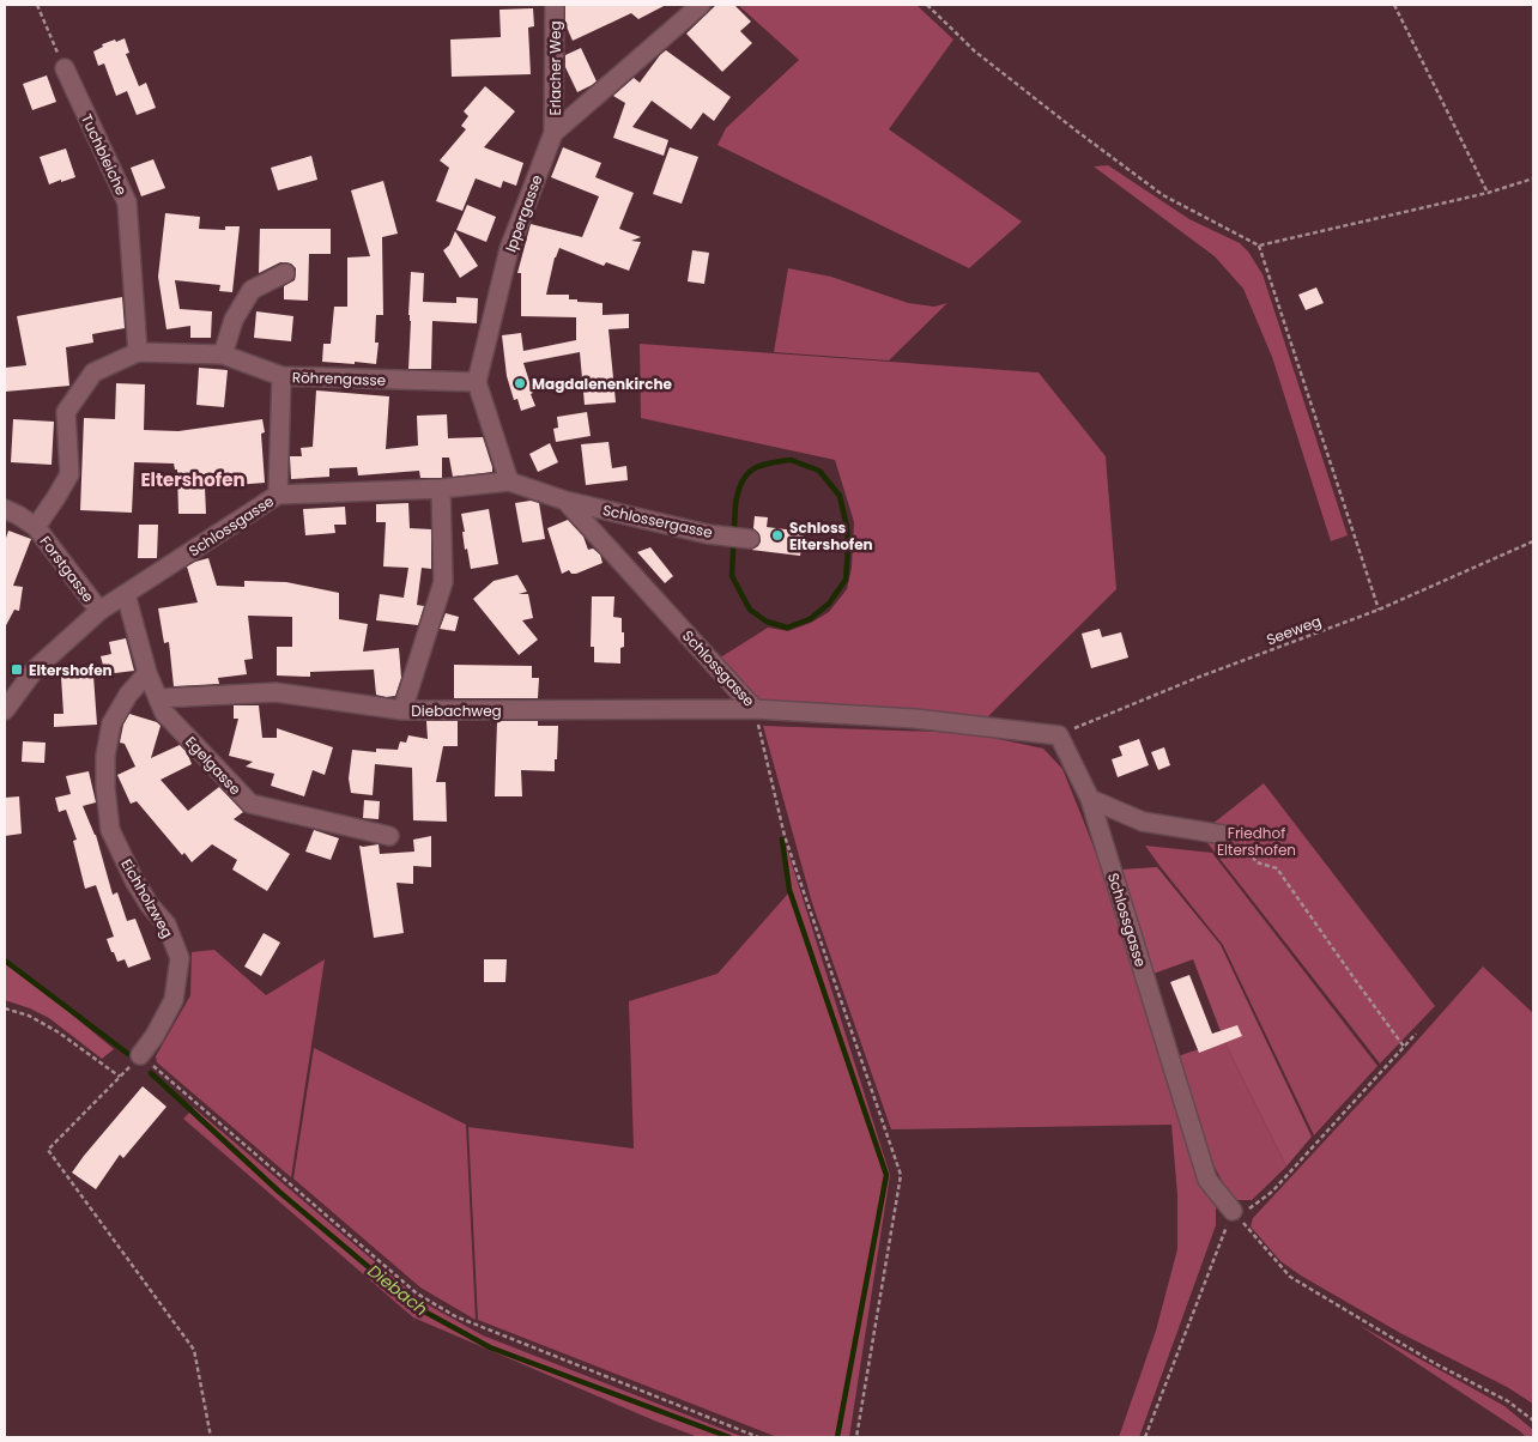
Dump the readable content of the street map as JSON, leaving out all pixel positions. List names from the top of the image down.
{
  "streets": {
    "street": [
      "Erlacher Weg",
      "Tuchbleiche",
      "Ippergasse",
      "Röhrengasse",
      "Schlossergasse",
      "Schlossgasse",
      "Forstgasse",
      "Diebachweg",
      "Egelgasse",
      "Eichholzweg"
    ],
    "path": ["Seeweg"]
  },
  "crossings": [
    ["Erlacher Weg", "Ippergasse"],
    ["Tuchbleiche", "Röhrengasse"],
    ["Ippergasse", "Röhrengasse"],
    ["Röhrengasse", "Forstgasse"],
    ["Schlossergasse", "Schlossgasse"],
    ["Schlossgasse", "Forstgasse"],
    ["Schlossgasse", "Seeweg"],
    ["Schlossgasse", "Diebachweg"],
    ["Schlossgasse", "Egelgasse"],
    ["Diebachweg", "Egelgasse"],
    ["Egelgasse", "Eichholzweg"]
  ],
  "districts": ["Eltershofen"],
  "water": ["Diebach"],
  "parks": ["Friedhof Eltershofen"],
  "places": {
    "other": ["Magdalenenkirche", "Schloss Eltershofen"],
    "transit": ["Eltershofen"]
  }
}
